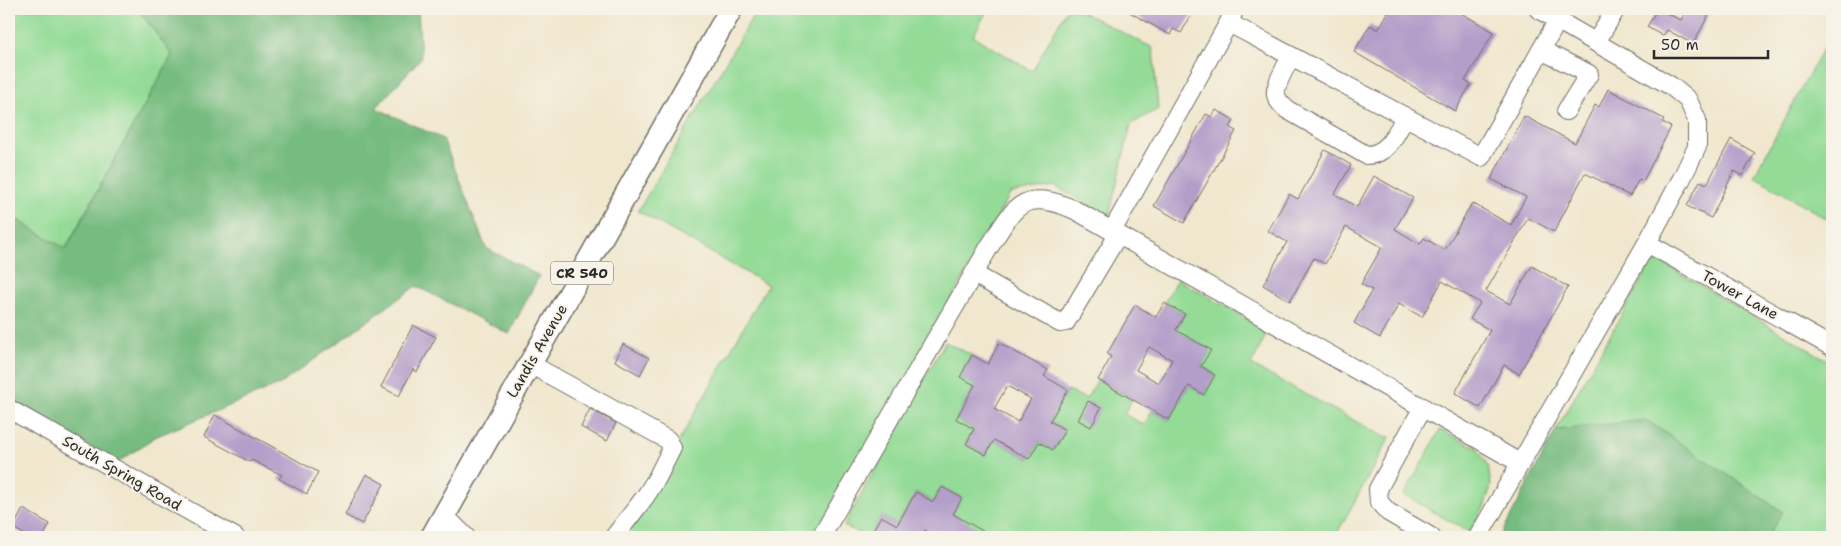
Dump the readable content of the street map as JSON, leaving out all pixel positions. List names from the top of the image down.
{
  "streets": {
    "main road": ["CR 540", "Landis Avenue"],
    "street": ["Tower Lane", "South Spring Road"]
  },
  "scale_bar": "50 m"
}
